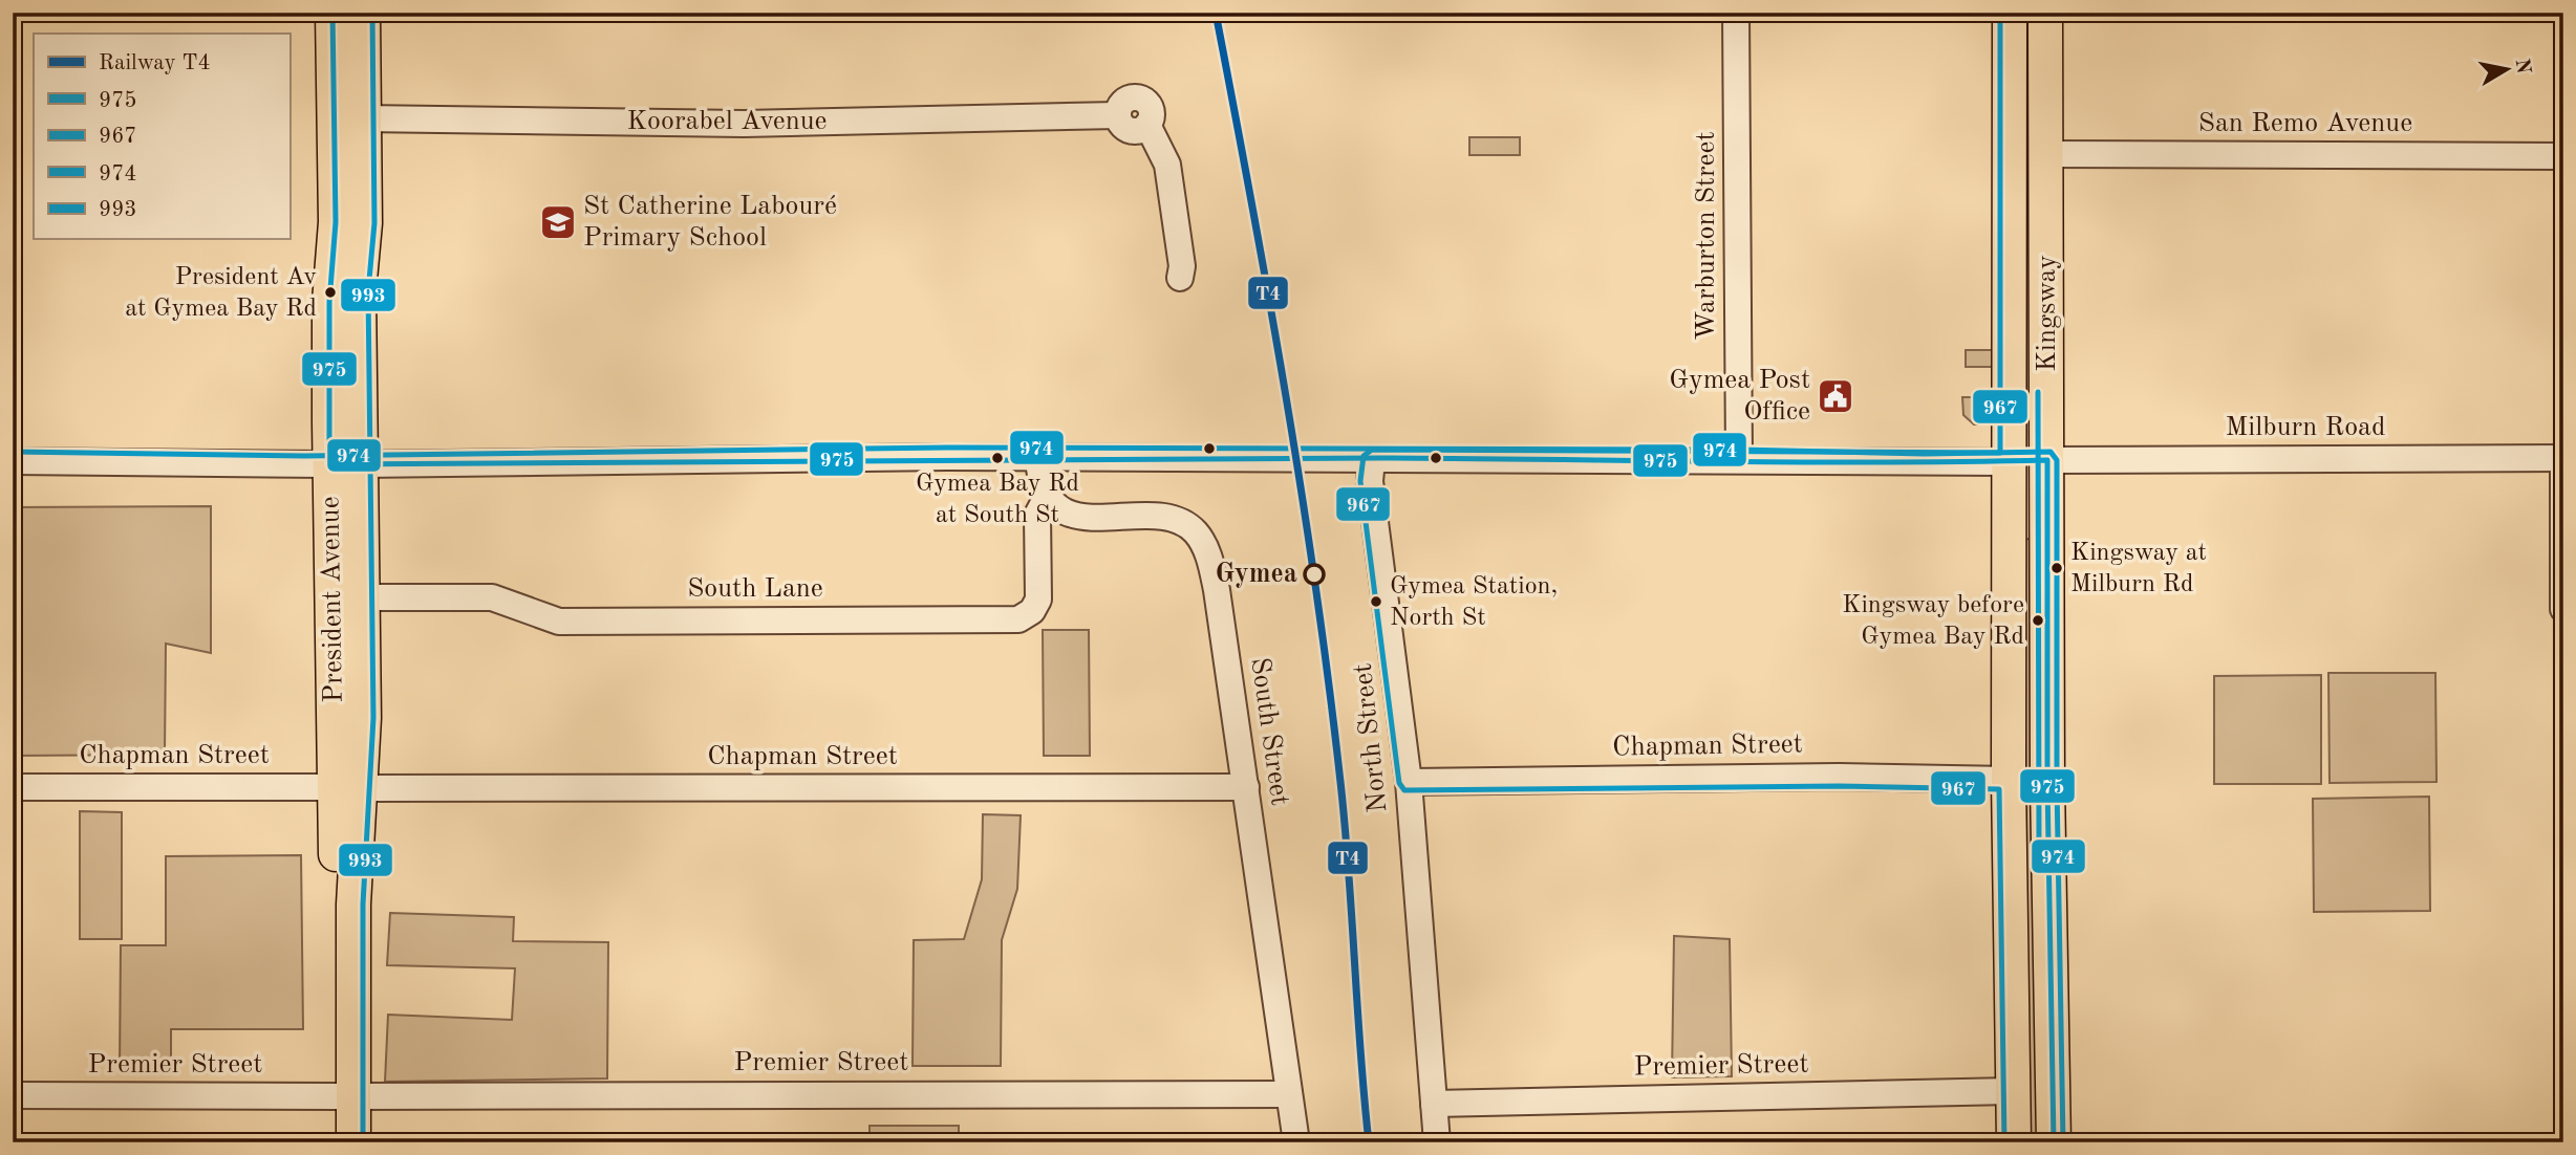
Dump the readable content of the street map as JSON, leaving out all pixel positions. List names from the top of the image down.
{
  "streets": {
    "main road": ["Kingsway", "President Avenue"],
    "street": [
      "Koorabel Avenue",
      "San Remo Avenue",
      "Warburton Street",
      "Milburn Road",
      "South Lane",
      "South Street",
      "North Street",
      "Chapman Street",
      "Premier Street"
    ]
  },
  "crossings": [
    ["Koorabel Avenue", "President Avenue"],
    ["San Remo Avenue", "Kingsway"],
    ["Kingsway", "Milburn Road"],
    ["Kingsway", "Chapman Street"],
    ["Kingsway", "Premier Street"],
    ["South Lane", "President Avenue"],
    ["South Lane", "South Street"],
    ["President Avenue", "Chapman Street"],
    ["President Avenue", "Premier Street"],
    ["South Street", "Chapman Street"],
    ["South Street", "Premier Street"],
    ["North Street", "Chapman Street"],
    ["North Street", "Premier Street"]
  ],
  "places": {
    "school or university": ["St Catherine Labouré Primary School"],
    "other": [
      "President Av at Gymea Bay Rd",
      "Gymea Bay Rd at South St",
      "Kingsway at Milburn Rd",
      "Gymea",
      "Gymea Station, North St",
      "Kingsway before Gymea Bay Rd"
    ],
    "public building": ["Gymea Post Office"]
  },
  "lines": [
    "rail line T4",
    "transit line 975",
    "transit line 967",
    "transit line 993",
    "transit line 974"
  ],
  "legend": [
    "Railway T4",
    "975",
    "967",
    "974",
    "993"
  ],
  "north": "right"
}
